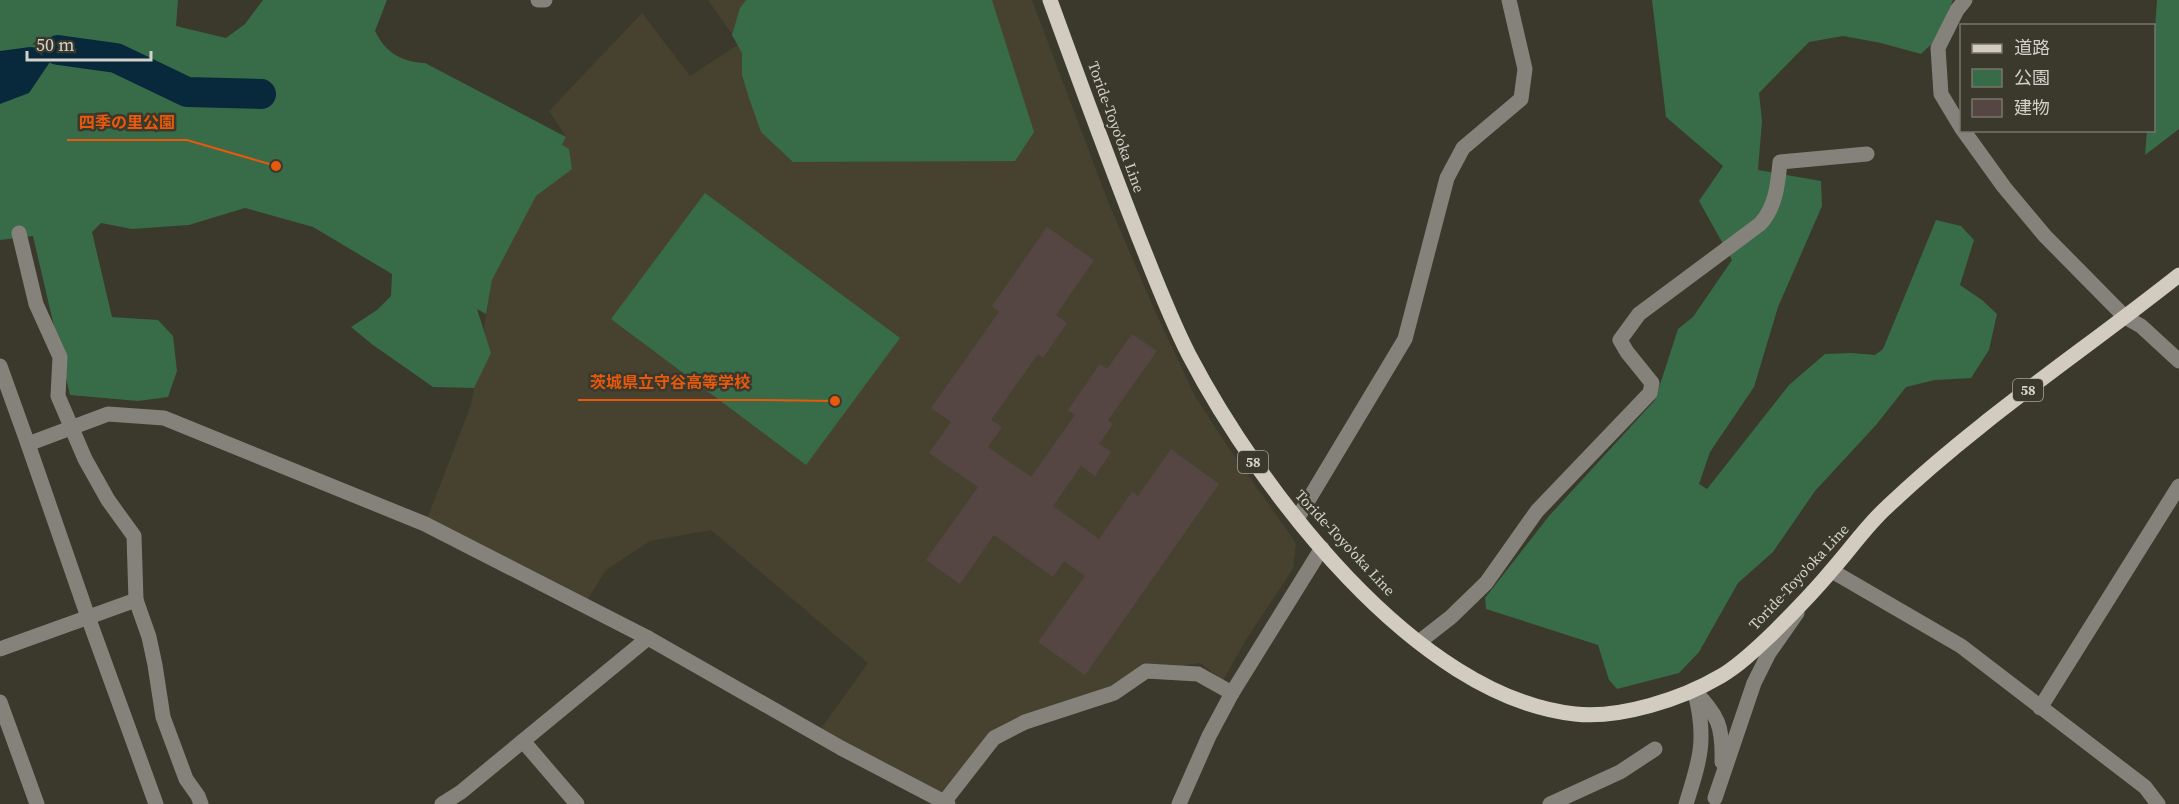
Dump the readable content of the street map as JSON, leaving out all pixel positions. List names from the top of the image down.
{
  "streets": {
    "main road": ["Toride-Toyo'oka Line", "58"]
  },
  "places": ["四季の里公園", "茨城県立守谷高等学校"],
  "legend": ["道路", "公園", "建物"],
  "scale_bar": "50 m"
}
